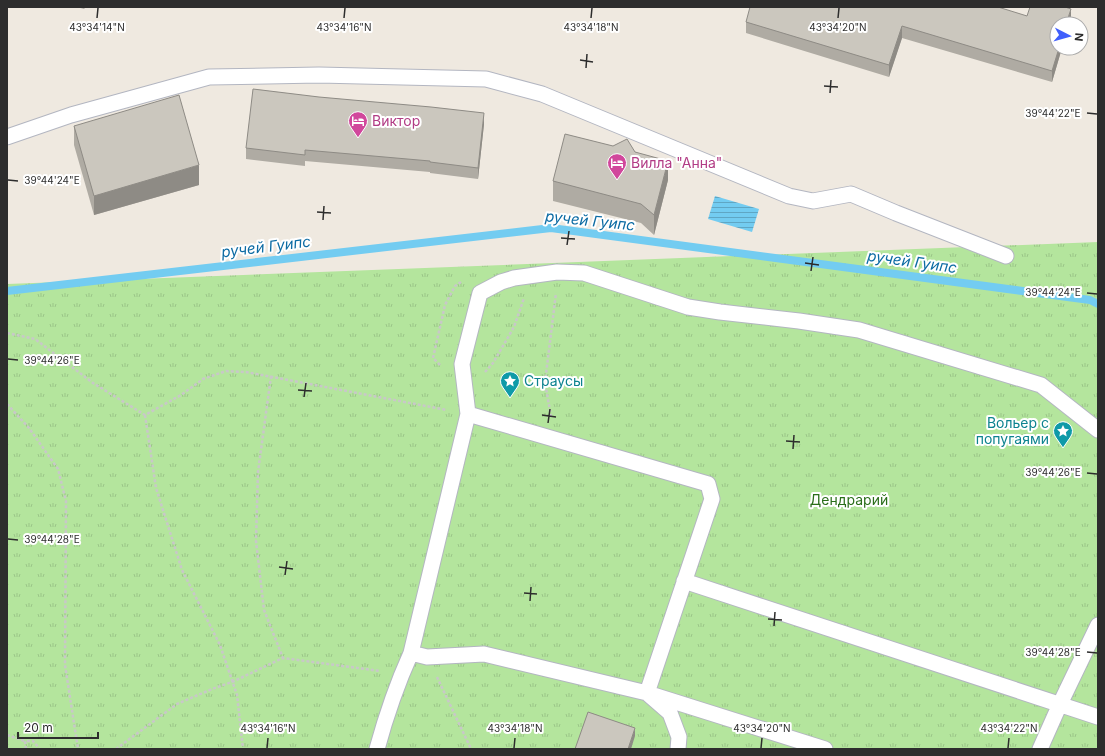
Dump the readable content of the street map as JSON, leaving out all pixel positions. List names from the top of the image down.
{
  "water": ["ручей Гуипс"],
  "parks": ["Дендрарий"],
  "places": {
    "hotel": ["Виктор", "Вилла \"Анна\""],
    "place": ["Страусы", "Вольер с попугаями"]
  },
  "scale_bar": "20 m",
  "north": "right",
  "coordinates": [
    "43°34'14\"N",
    "43°34'16\"N",
    "43°34'18\"N",
    "43°34'20\"N",
    "39°44'22\"E",
    "39°44'24\"E",
    "39°44'26\"E",
    "39°44'28\"E",
    "43°34'22\"N"
  ]
}
